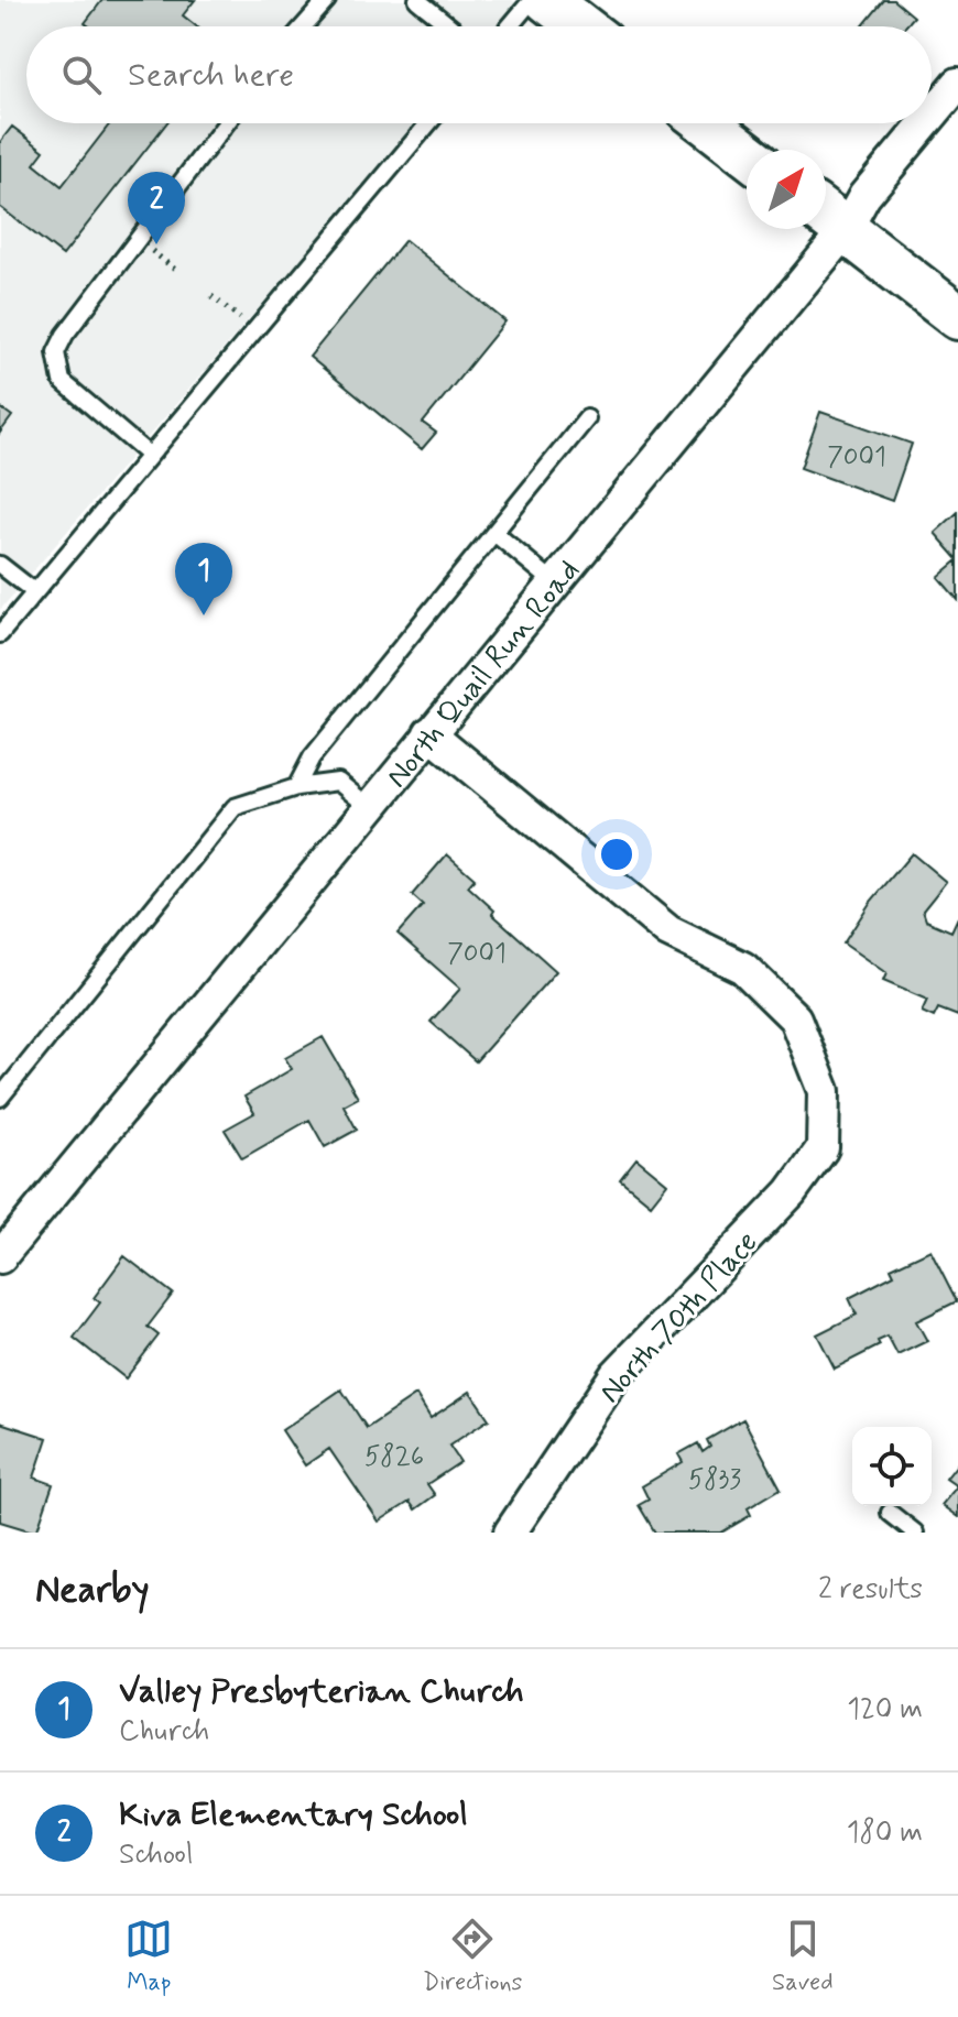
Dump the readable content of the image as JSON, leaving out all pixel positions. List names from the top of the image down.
{
  "streets": {
    "street": ["North Quail Run Road", "North 70th Place"]
  },
  "crossings": [
    ["North Quail Run Road", "North 70th Place"]
  ],
  "house_numbers": [
    "7001",
    "7001",
    "5826",
    "5833"
  ],
  "north": "top right",
  "page": {
    "search": "Search here",
    "pins": ["2", "1"],
    "heading": ["Nearby", "2 results"],
    "list": [
      {
        "mark": "1",
        "name": "Valley Presbyterian Church",
        "note": "Church",
        "value": "120 m"
      },
      {
        "mark": "2",
        "name": "Kiva Elementary School",
        "note": "School",
        "value": "180 m"
      }
    ],
    "nav": ["Map", "Directions", "Saved"]
  }
}
